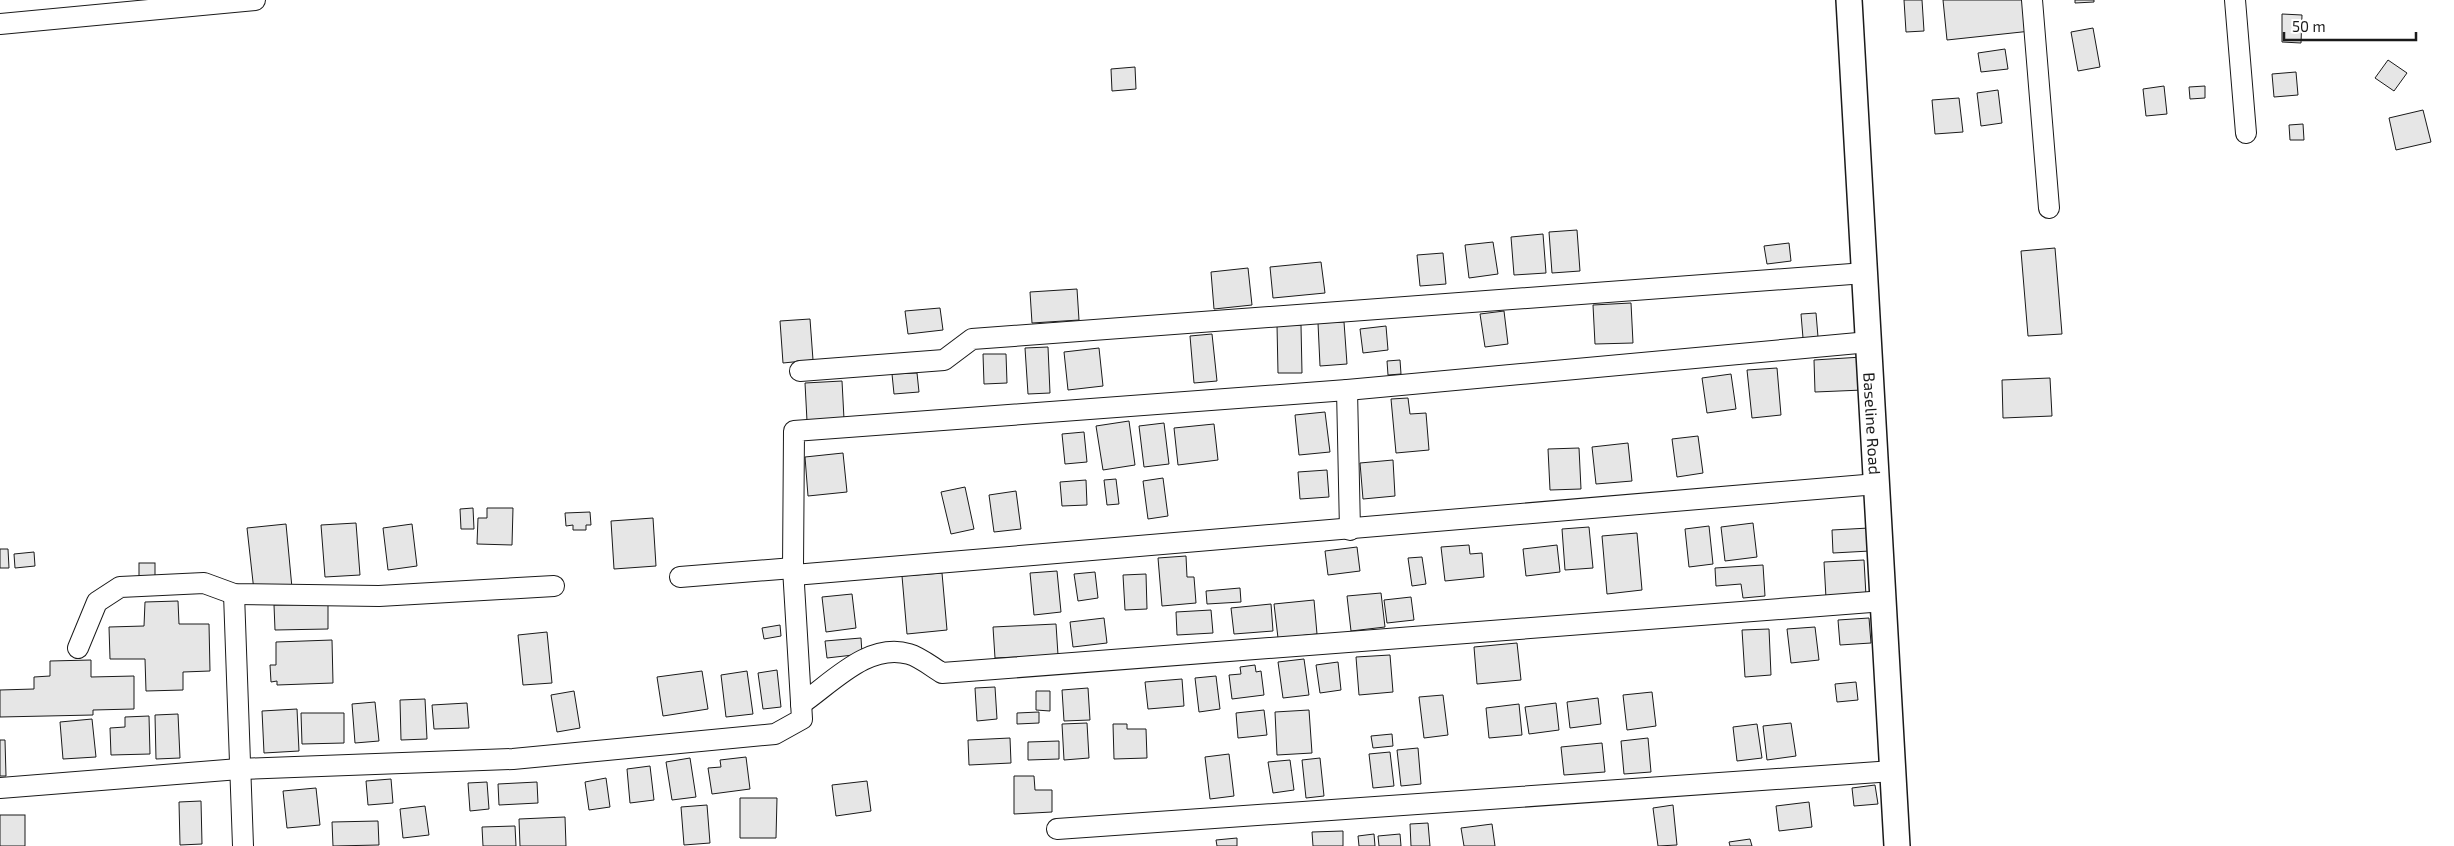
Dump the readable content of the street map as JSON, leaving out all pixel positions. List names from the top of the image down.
{
  "streets": {
    "main road": ["Baseline Road"]
  },
  "scale_bar": "50 m"
}
